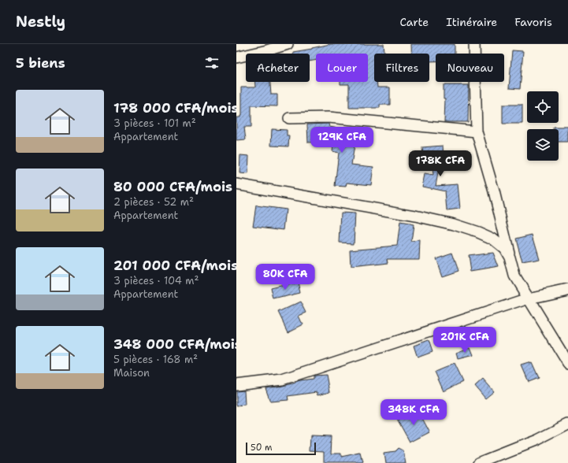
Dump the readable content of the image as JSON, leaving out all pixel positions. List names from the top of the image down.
{
  "scale_bar": "50 m",
  "page": {
    "header": "Nestly",
    "nav": ["Carte", "Itinéraire", "Favoris"],
    "heading": "5 biens",
    "chip": [
      "Acheter",
      "Louer",
      "Filtres",
      "Nouveau"
    ],
    "list": [
      {
        "name": "178 000 CFA/mois",
        "note": "3 pièces · 101 m² · Appartement"
      },
      {
        "name": "80 000 CFA/mois",
        "note": "2 pièces · 52 m² · Appartement"
      },
      {
        "name": "201 000 CFA/mois",
        "note": "3 pièces · 104 m² · Appartement"
      },
      {
        "name": "348 000 CFA/mois",
        "note": "5 pièces · 168 m² · Maison"
      }
    ],
    "price": [
      "129K CFA",
      "178K CFA",
      "80K CFA",
      "201K CFA",
      "348K CFA"
    ],
    "scale": "50 m"
  }
}
